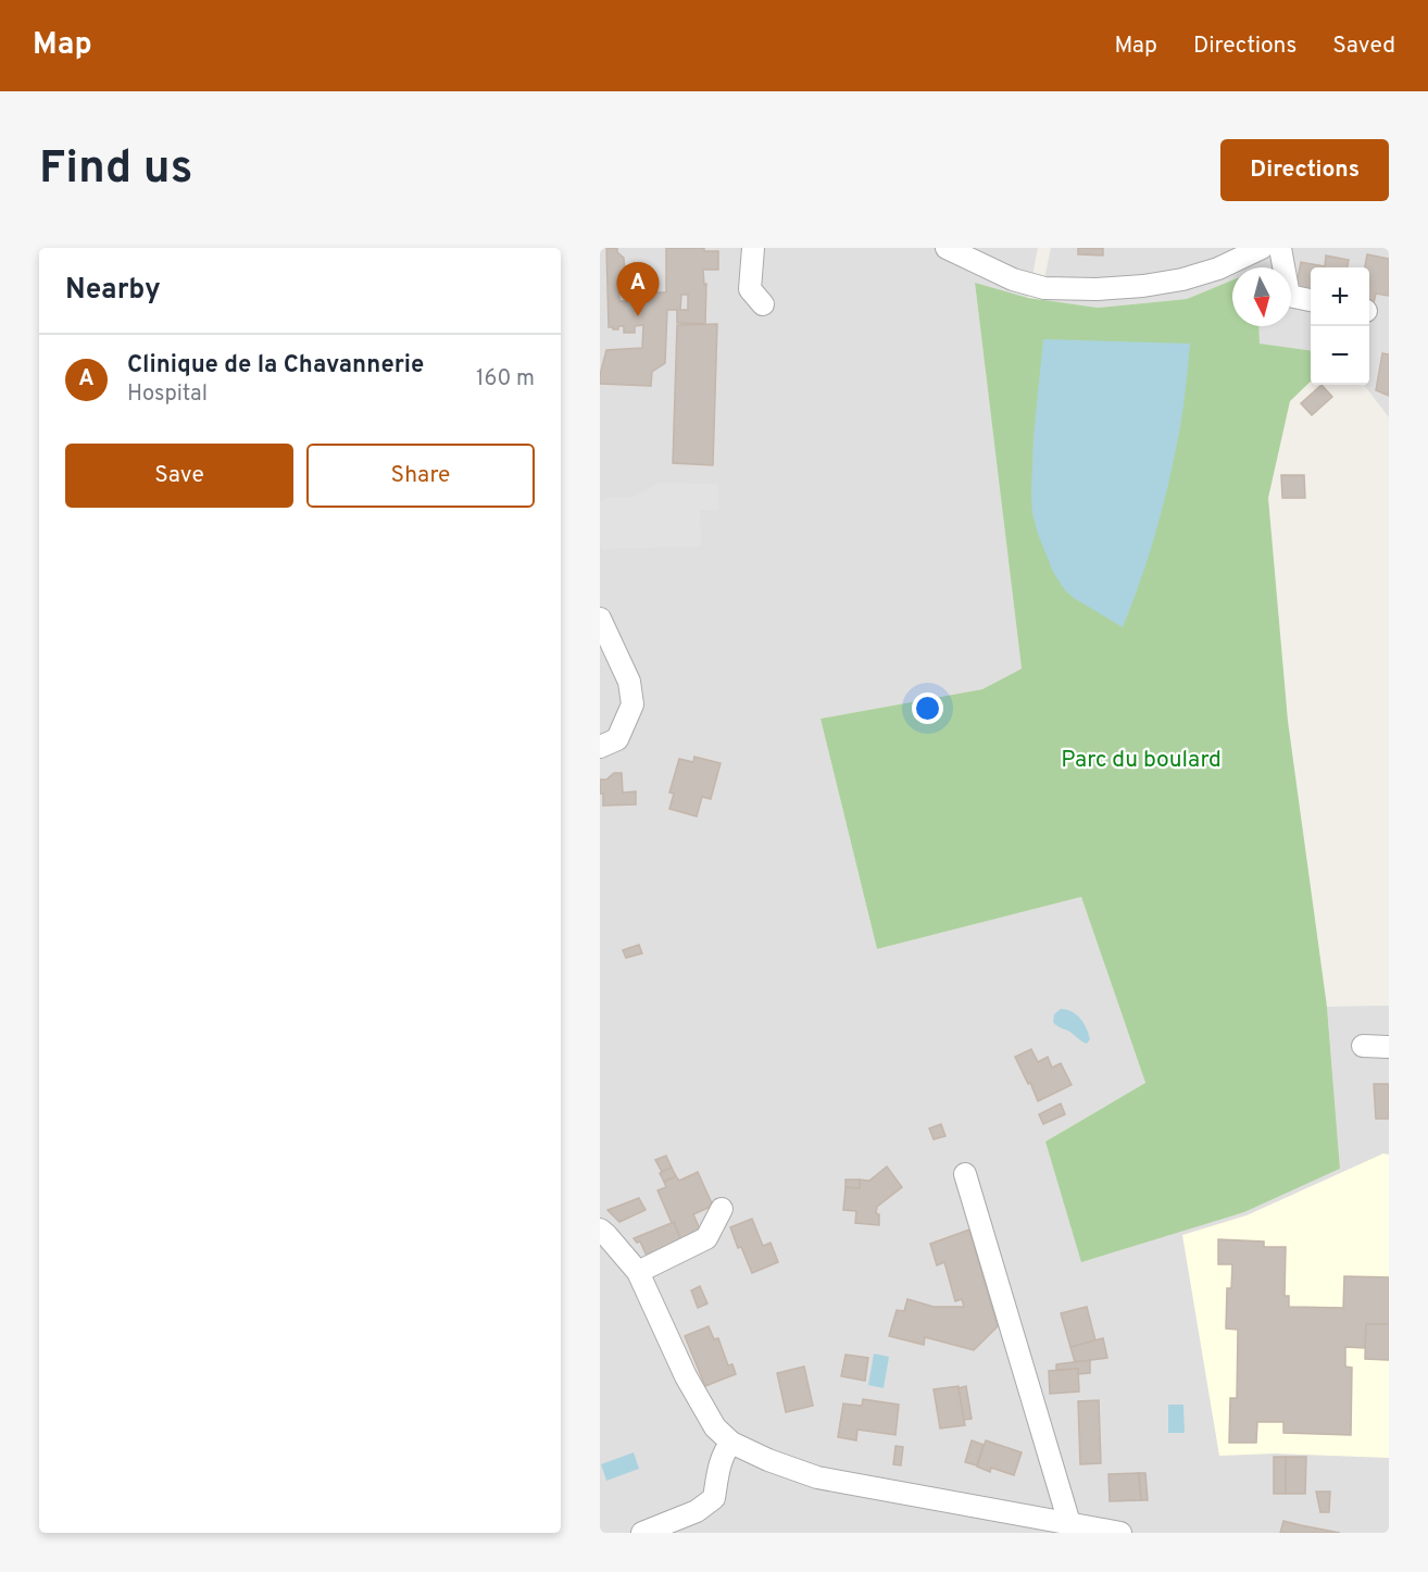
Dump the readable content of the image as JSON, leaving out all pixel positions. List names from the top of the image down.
{
  "parks": ["Parc du boulard"],
  "north": "bottom",
  "page": {
    "header": "Map",
    "nav": ["Map", "Directions", "Saved"],
    "buttons": [
      "Directions",
      ["Save", "Share"]
    ],
    "title": "Find us",
    "heading": "Nearby",
    "pins": "A",
    "map_buttons": ["+", "−"],
    "list": [
      {
        "mark": "A",
        "name": "Clinique de la Chavannerie",
        "note": "Hospital",
        "value": "160 m"
      }
    ]
  }
}
